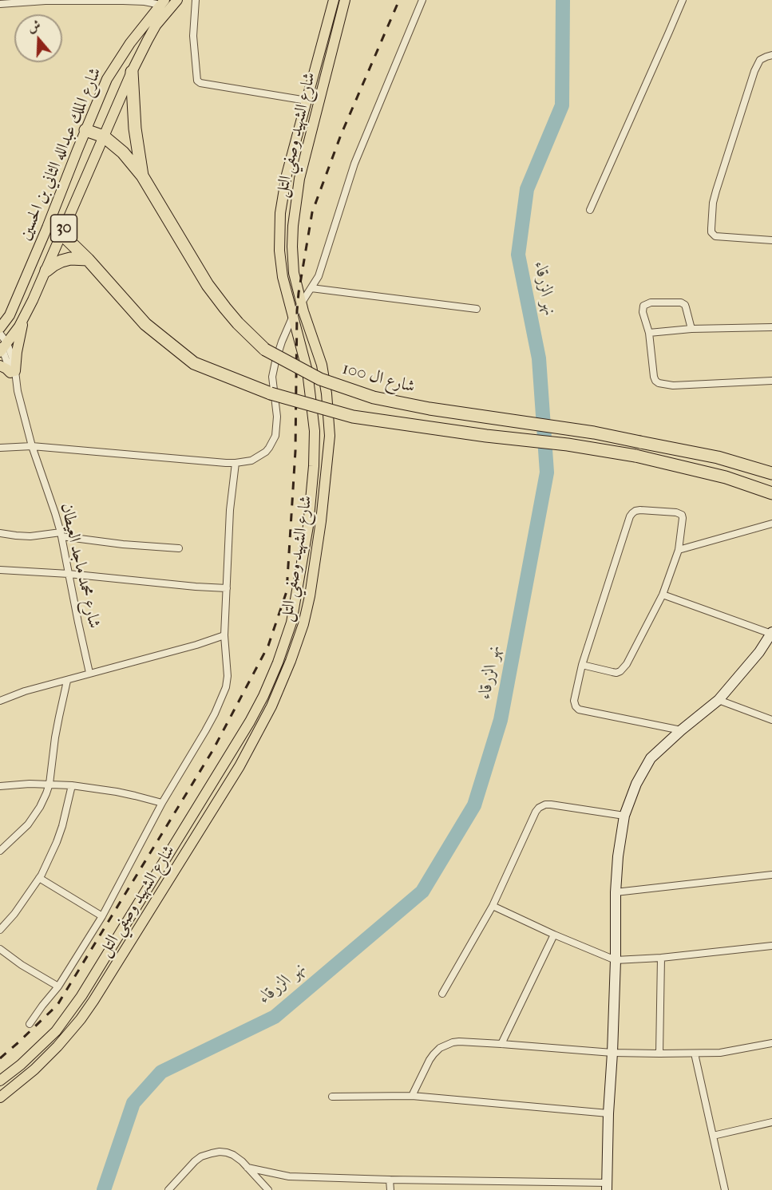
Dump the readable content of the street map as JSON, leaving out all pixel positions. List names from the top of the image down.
{
  "streets": {
    "highway": ["شارع ال 100"],
    "main road": ["شارع الشهيد وصفي التل", "شارع الملك عبدالله الثاني بن الحسين", "30"],
    "street": ["شارع محمد ماجد العيطان"]
  },
  "crossings": [
    ["شارع الملك عبدالله الثاني بن الحسين", "شارع ال 100"],
    ["شارع الملك عبدالله الثاني بن الحسين", "شارع محمد ماجد العيطان"]
  ],
  "water": ["نهر الزرقاء"],
  "north": "top"
}
